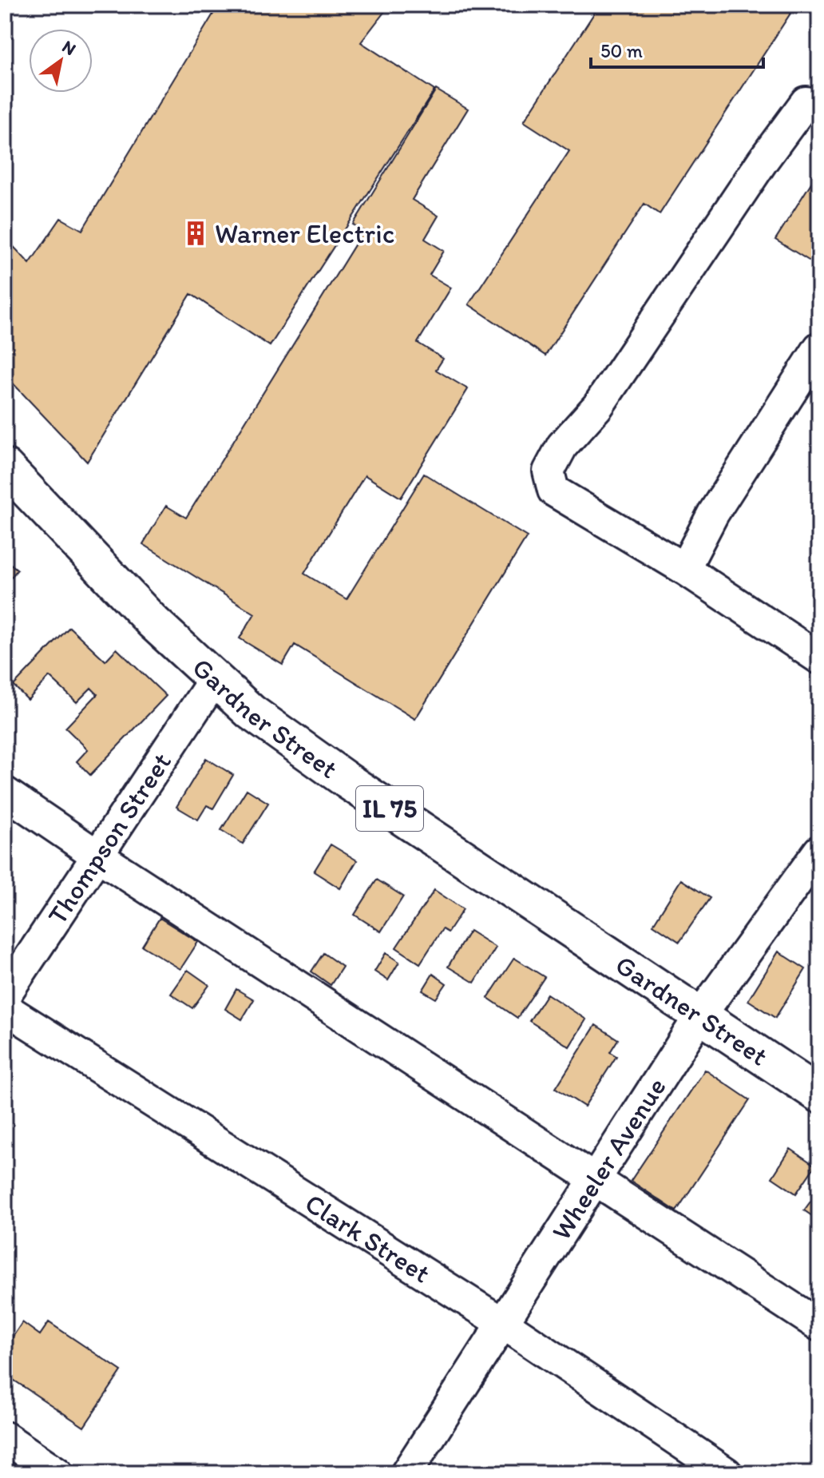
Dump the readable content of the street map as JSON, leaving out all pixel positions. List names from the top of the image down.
{
  "streets": {
    "main road": ["Gardner Street", "IL 75"],
    "street": ["Thompson Street", "Wheeler Avenue", "Clark Street"]
  },
  "crossings": [
    ["Gardner Street", "Thompson Street"],
    ["Gardner Street", "Wheeler Avenue"],
    ["Wheeler Avenue", "Clark Street"]
  ],
  "places": {
    "building": ["Warner Electric"]
  },
  "scale_bar": "50 m",
  "north": "top right"
}
